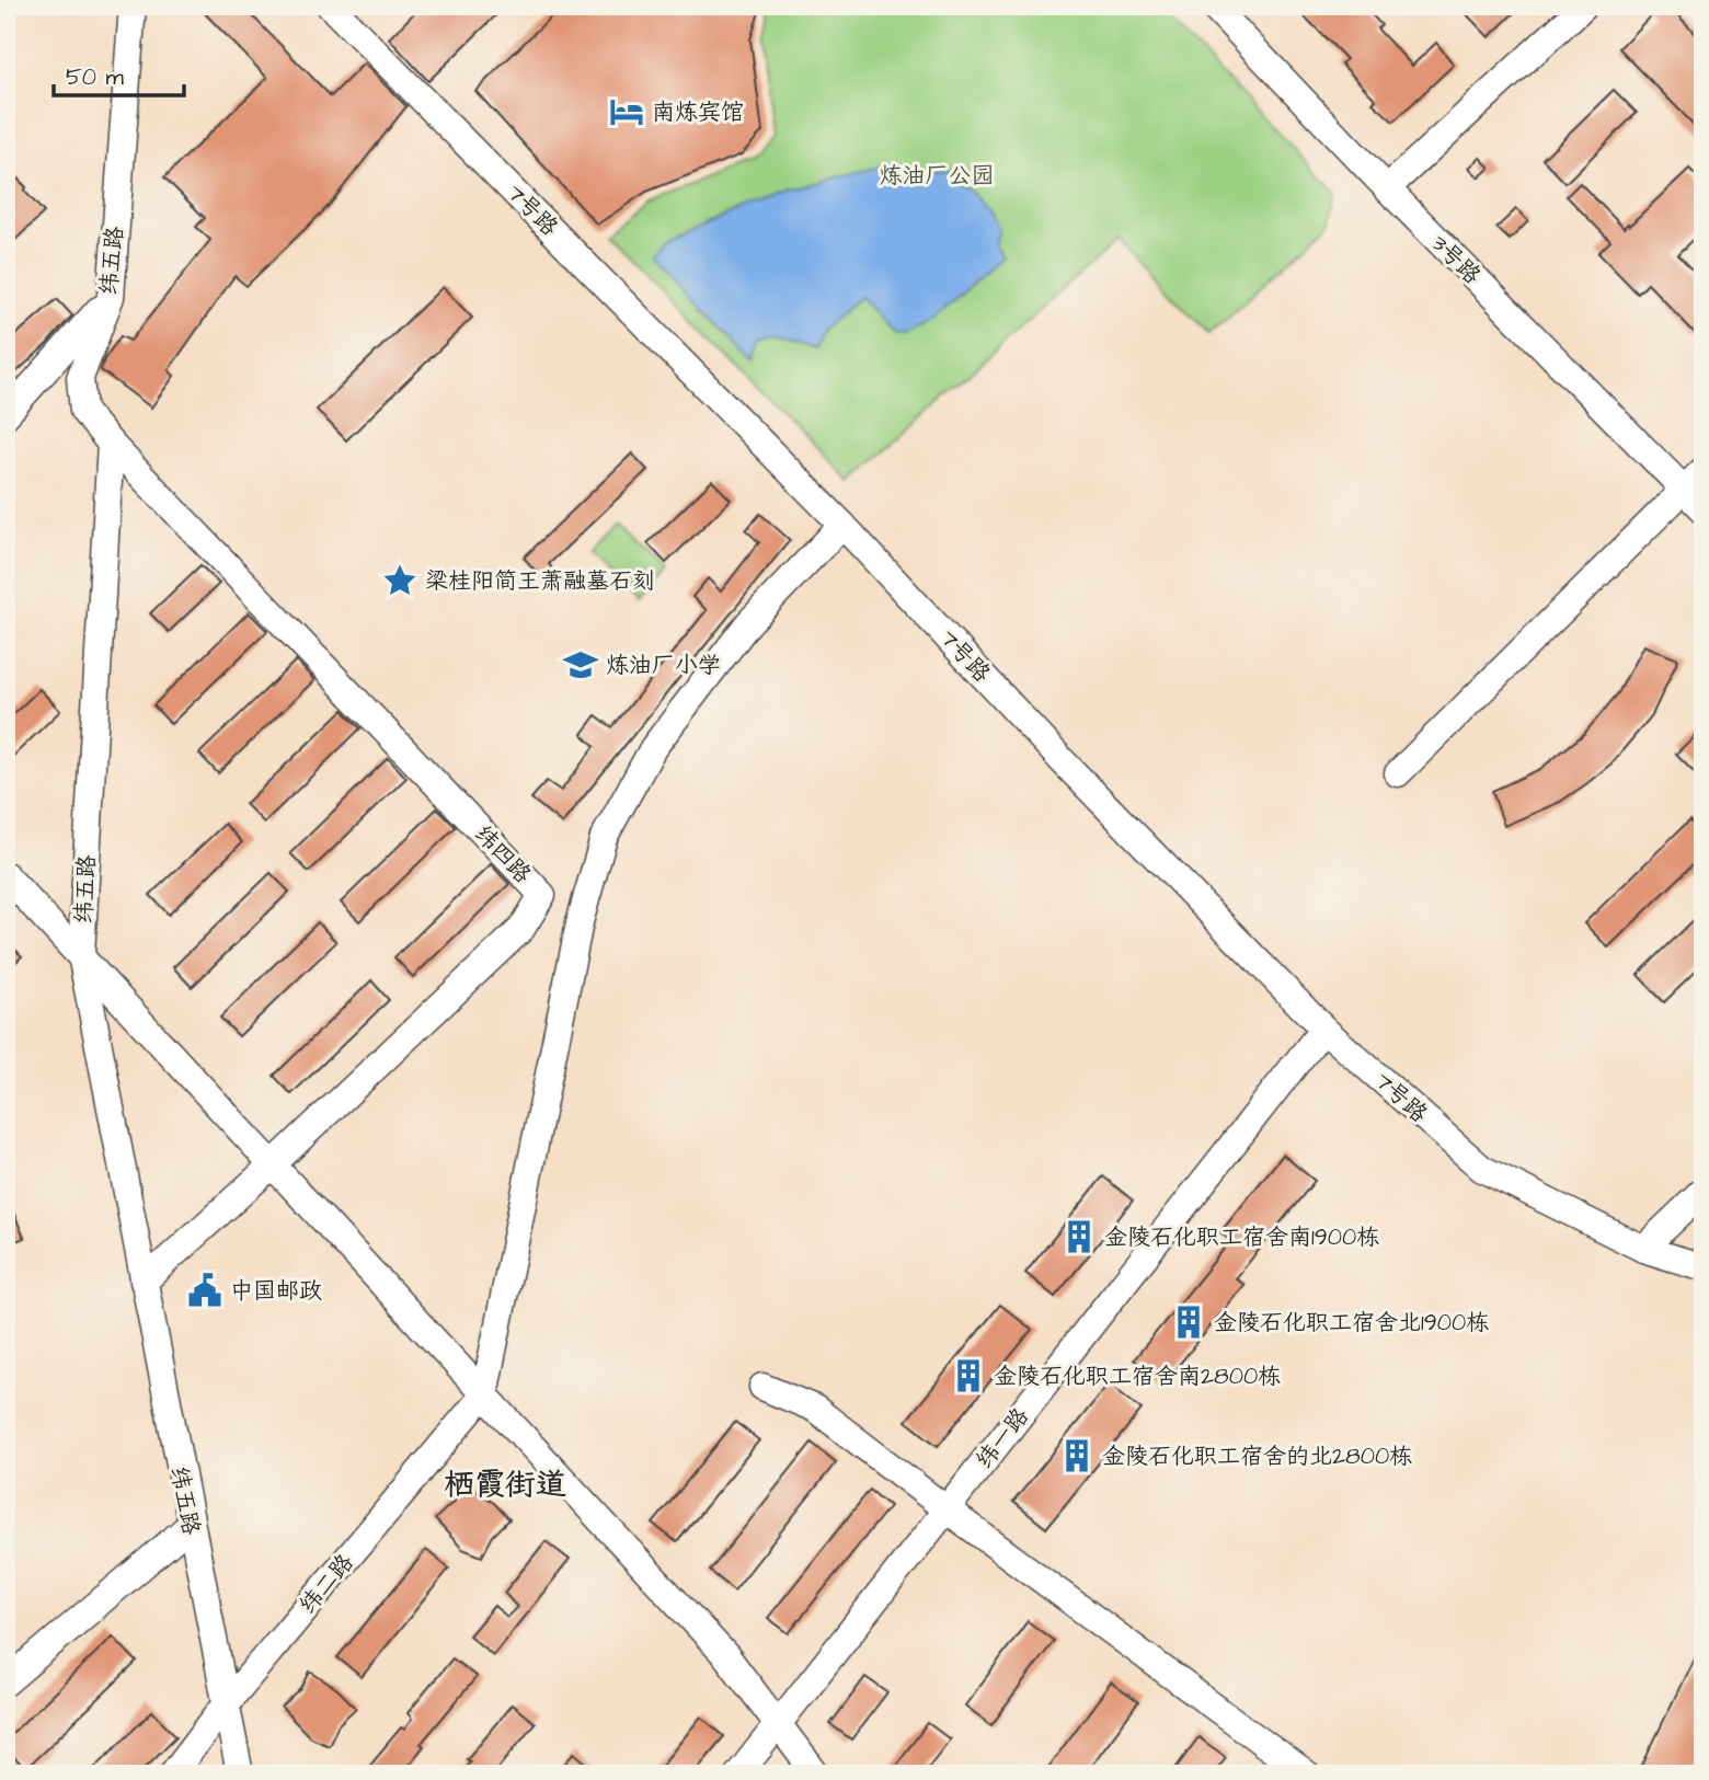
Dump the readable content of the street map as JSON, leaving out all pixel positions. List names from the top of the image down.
{
  "streets": {
    "street": [
      "7号路",
      "3号路",
      "纬五路",
      "纬四路",
      "纬一路",
      "纬二路"
    ]
  },
  "crossings": [
    ["7号路", "纬一路"],
    ["纬五路", "纬四路"],
    ["纬五路", "纬二路"]
  ],
  "districts": ["栖霞街道"],
  "parks": ["炼油厂公园"],
  "places": {
    "hotel": ["南炼宾馆"],
    "place": ["梁桂阳简王萧融墓石刻"],
    "school or university": ["炼油厂小学"],
    "building": [
      "金陵石化职工宿舍南1900栋",
      "金陵石化职工宿舍北1900栋",
      "金陵石化职工宿舍南2800栋",
      "金陵石化职工宿舍的北2800栋"
    ],
    "public building": ["中国邮政"]
  },
  "scale_bar": "50 m"
}
